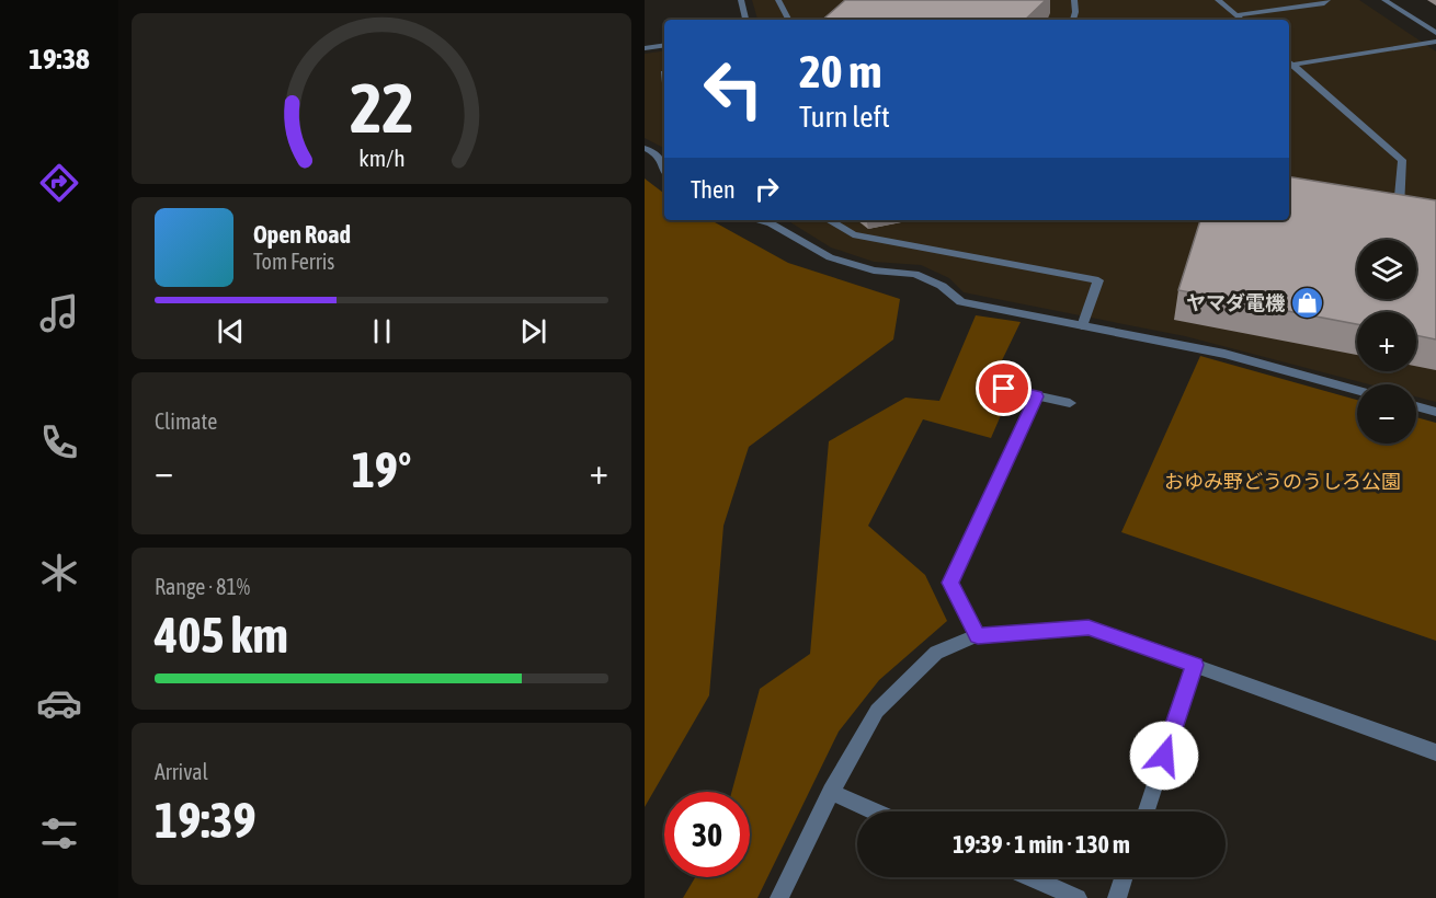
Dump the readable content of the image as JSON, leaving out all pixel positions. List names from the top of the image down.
{
  "parks": ["おゆみ野どうのうしろ公園"],
  "places": {
    "shop": ["ヤマダ電機"]
  },
  "page": {
    "tabs": "19:38",
    "turn": ["20 m", "Turn left"],
    "then": "Then",
    "song": ["Open Road", "Tom Ferris"],
    "map_buttons": ["+", "−"],
    "tile": [
      "Climate",
      ["Range · 81%", "405 km"],
      ["Arrival", "19:39"]
    ],
    "heat": ["−", "19°", "+"],
    "limit": "30",
    "trip": "19:39 · 1 min · 130 m",
    "gauge": ["22", "km/h"]
  }
}
